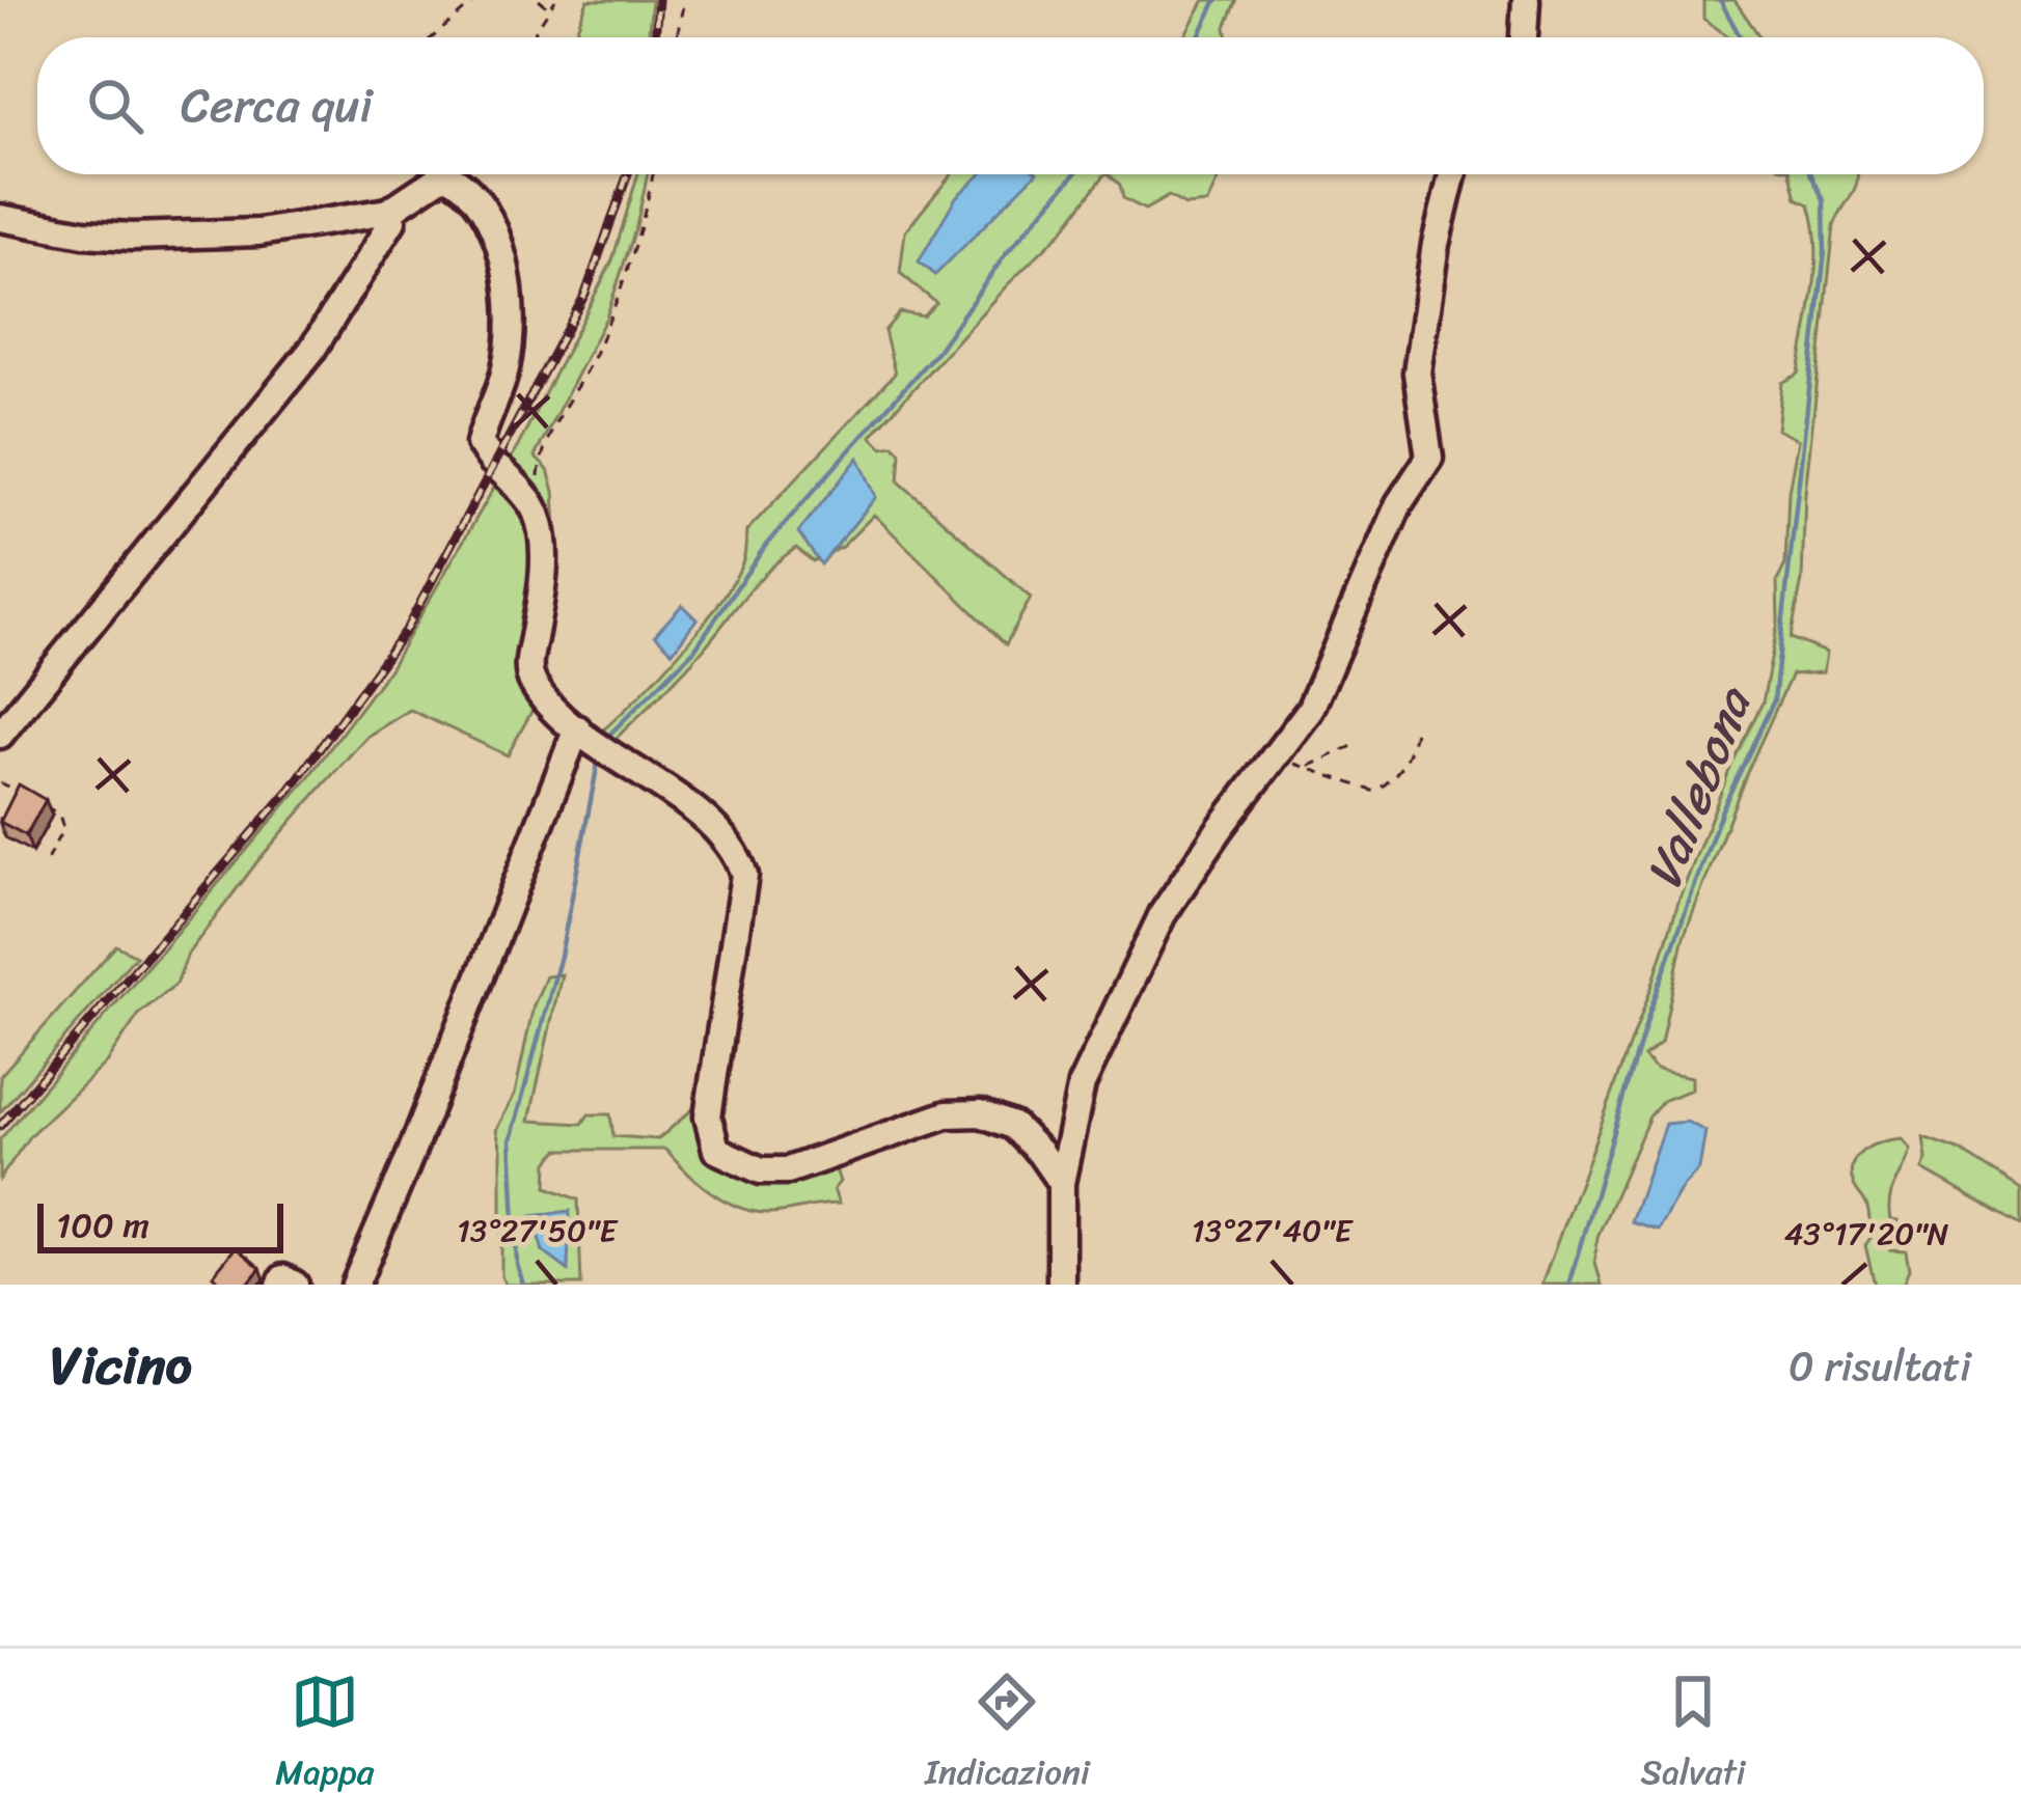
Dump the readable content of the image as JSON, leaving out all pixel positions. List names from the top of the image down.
{
  "water": ["Vallebona"],
  "scale_bar": "100 m",
  "page": {
    "search": "Cerca qui",
    "scale": "100 m",
    "heading": ["Vicino", "0 risultati"],
    "nav": ["Mappa", "Indicazioni", "Salvati"]
  },
  "coordinates": ["13°27'50\"E", "13°27'40\"E", "43°17'20\"N"]
}
